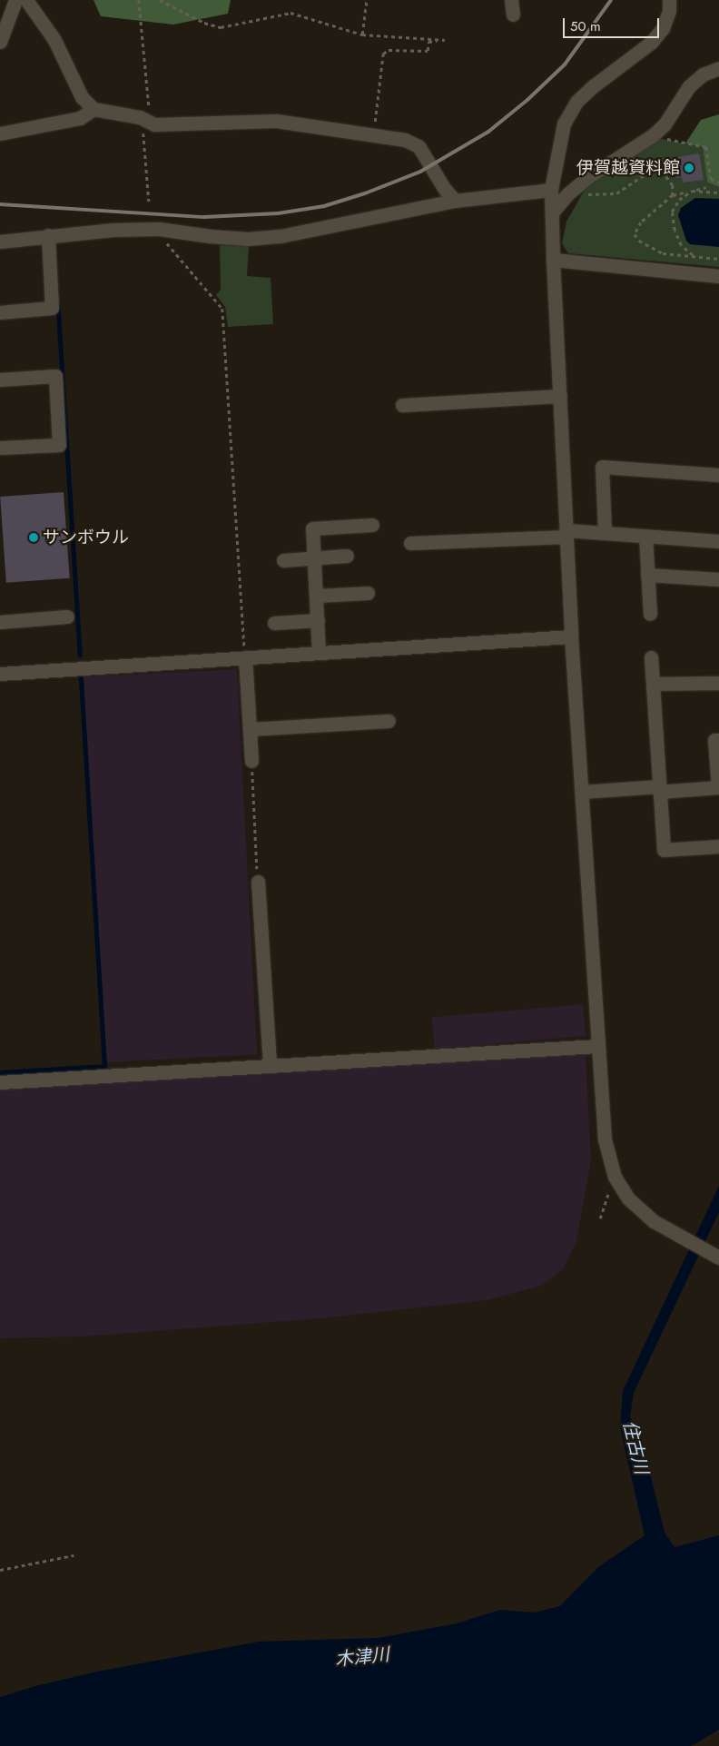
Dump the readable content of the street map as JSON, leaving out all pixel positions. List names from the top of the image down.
{
  "water": ["住古川", "木津川"],
  "places": ["伊賀越資料館", "サンボウル"],
  "scale_bar": "50 m"
}
